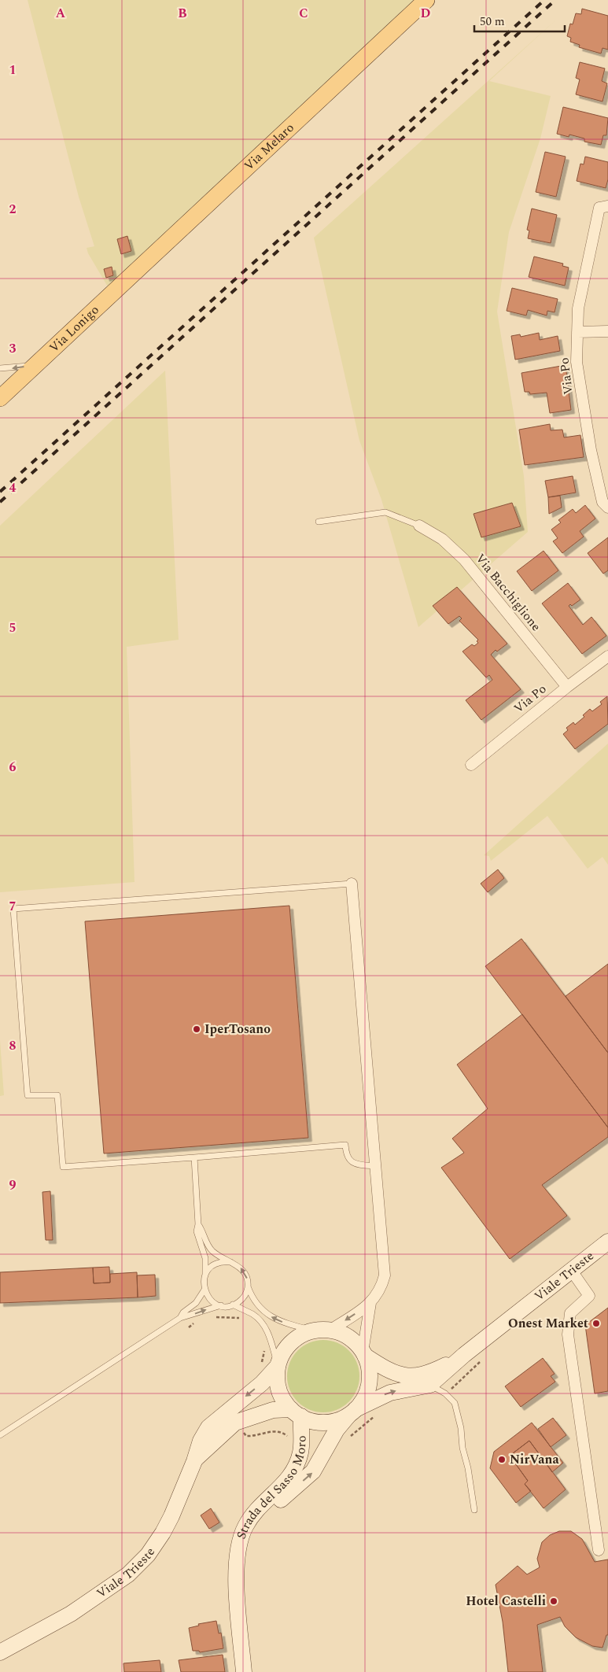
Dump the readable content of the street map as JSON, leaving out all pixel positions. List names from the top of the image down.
{
  "streets": {
    "main road": [
      "Via Melaro",
      "Via Lonigo",
      "Viale Trieste",
      "Strada del Sasso Moro"
    ],
    "street": ["Via Po", "Via Bacchiglione"]
  },
  "crossings": [
    ["Via Melaro", "Via Lonigo"],
    ["Via Po", "Via Bacchiglione"],
    ["Viale Trieste", "Strada del Sasso Moro"]
  ],
  "places": [
    "IperTosano",
    "Onest Market",
    "NirVana",
    "Hotel Castelli"
  ],
  "scale_bar": "50 m",
  "grid": {
    "columns": [
      "A",
      "B",
      "C",
      "D"
    ],
    "rows": [
      "1",
      "2",
      "3",
      "4",
      "5",
      "6",
      "7",
      "8",
      "9"
    ]
  }
}
